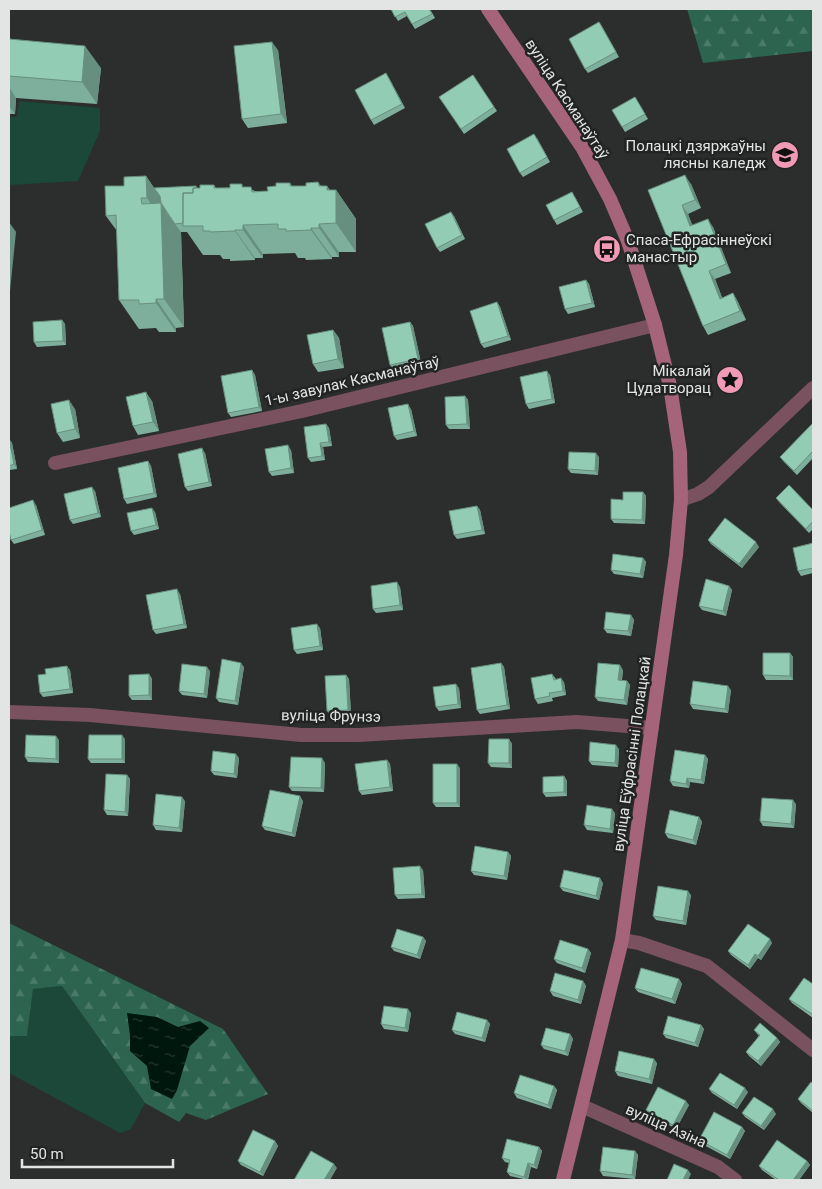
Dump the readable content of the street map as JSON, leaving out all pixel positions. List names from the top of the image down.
{
  "streets": {
    "main road": ["вуліца Касманаўтаў", "вуліца Еўфрасінні Полацкай"],
    "street": ["1-ы завулак Касманаўтаў", "вуліца Фрунзэ", "вуліца Азіна"]
  },
  "crossings": [
    ["вуліца Касманаўтаў", "1-ы завулак Касманаўтаў"],
    ["вуліца Касманаўтаў", "вуліца Еўфрасінні Полацкай"],
    ["вуліца Фрунзэ", "вуліца Еўфрасінні Полацкай"],
    ["вуліца Еўфрасінні Полацкай", "вуліца Азіна"]
  ],
  "places": {
    "school or university": ["Полацкі дзяржаўны лясны каледж"],
    "bus stop": ["Спаса-Ефрасіннеўскі манастыр"],
    "place": ["Мікалай Цудатворац"]
  },
  "scale_bar": "50 m"
}
